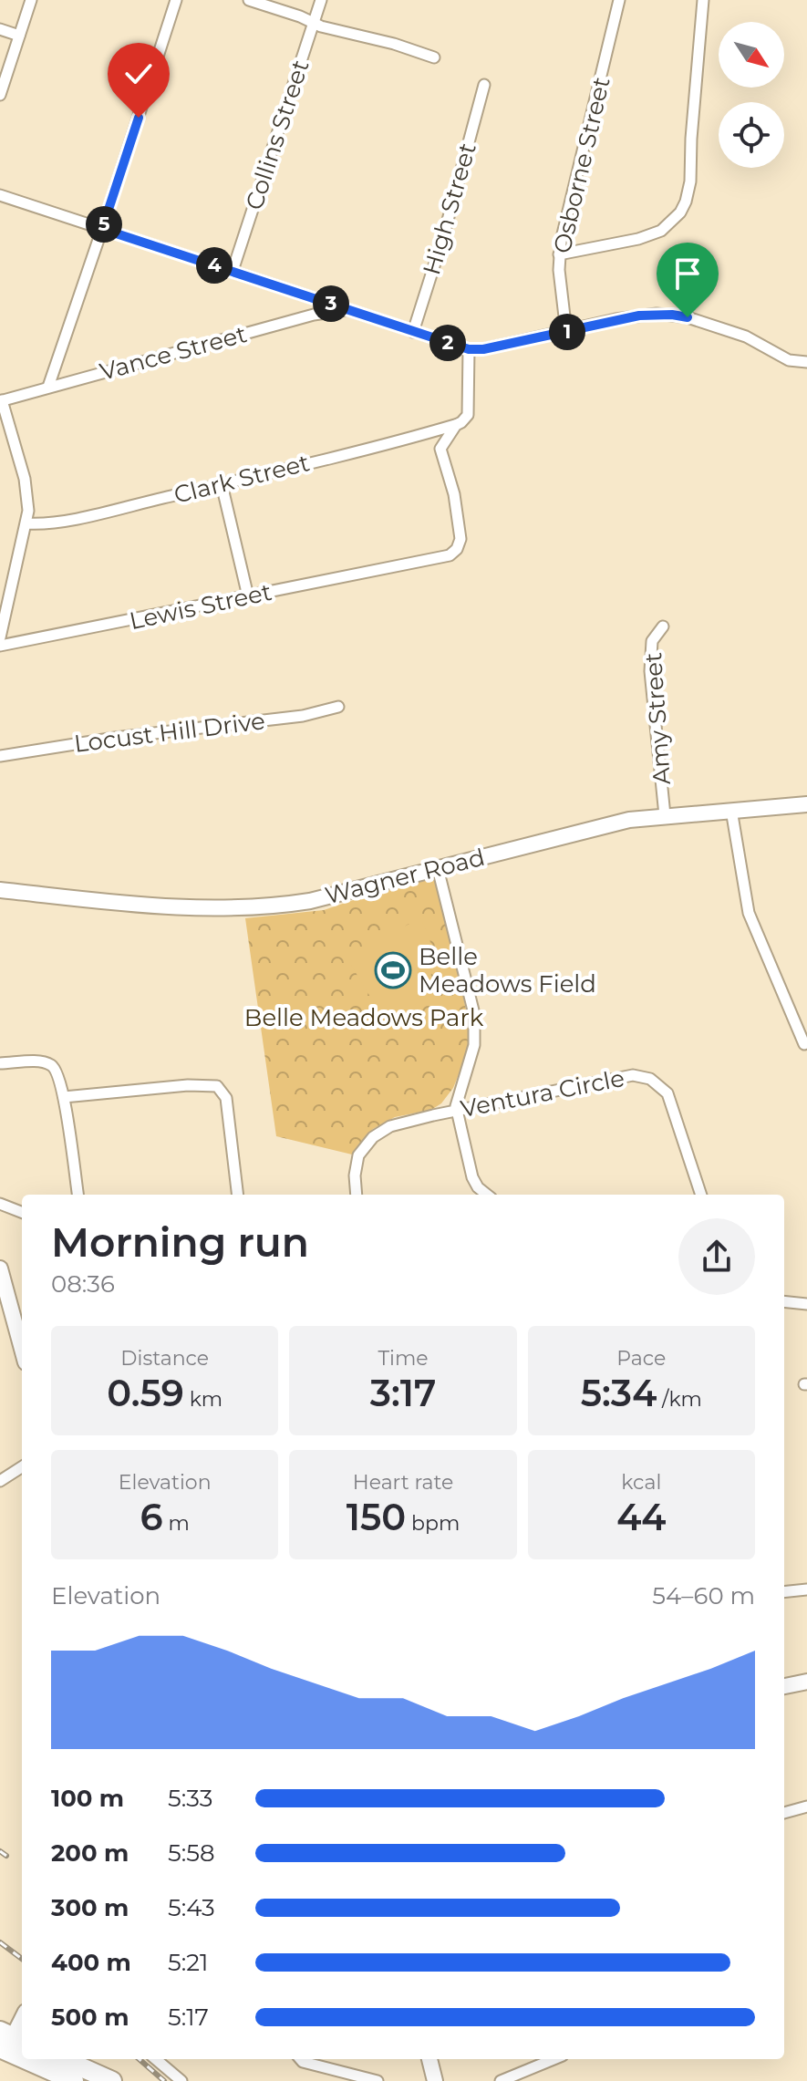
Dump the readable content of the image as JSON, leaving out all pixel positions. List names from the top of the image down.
{
  "streets": {
    "street": [
      "Collins Street",
      "Osborne Street",
      "High Street",
      "Vance Street",
      "Clark Street",
      "Lewis Street",
      "Amy Street",
      "Locust Hill Drive",
      "Wagner Road",
      "Ventura Circle"
    ]
  },
  "crossings": [
    ["Clark Street", "Lewis Street"],
    ["Amy Street", "Wagner Road"]
  ],
  "parks": ["Belle Meadows Park"],
  "places": {
    "sports": ["Belle Meadows Field"]
  },
  "north": "bottom right",
  "page": {
    "pins": [
      "5",
      "4",
      "3",
      "1",
      "2"
    ],
    "heading": ["Morning run", "08:36"],
    "stats": [
      ["Distance", "0.59 km"],
      ["Time", "3:17"],
      ["Pace", "5:34 /km"],
      ["Elevation", "6 m"],
      ["Heart rate", "150 bpm"],
      ["kcal", "44"]
    ],
    "chart": ["Elevation", "54–60 m"],
    "list": [
      {
        "name": "100 m",
        "note": "5:33"
      },
      {
        "name": "200 m",
        "note": "5:58"
      },
      {
        "name": "300 m",
        "note": "5:43"
      },
      {
        "name": "400 m",
        "note": "5:21"
      },
      {
        "name": "500 m",
        "note": "5:17"
      }
    ]
  }
}
